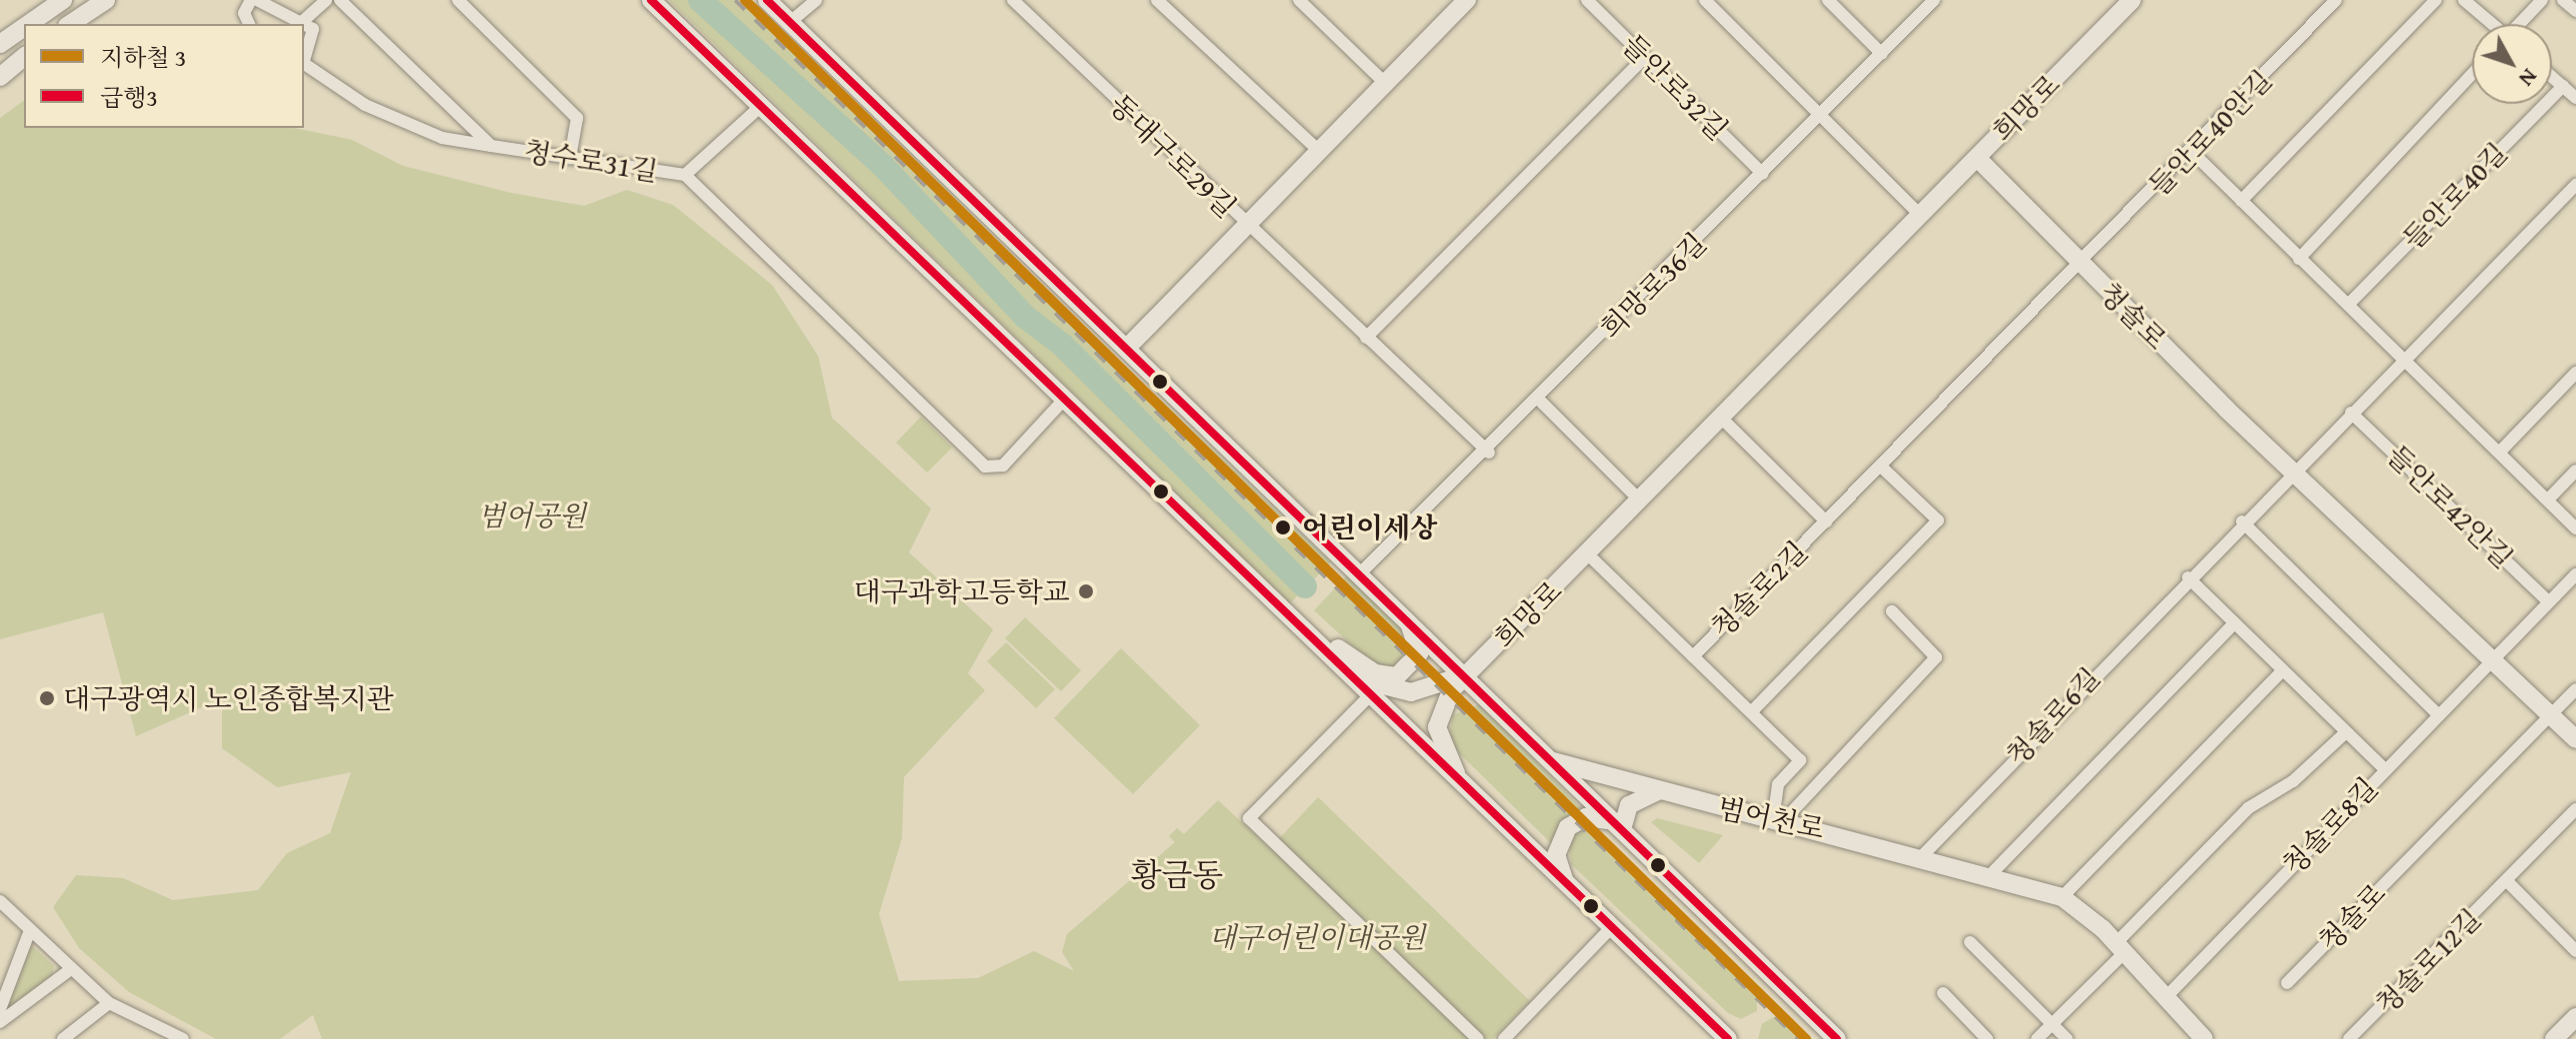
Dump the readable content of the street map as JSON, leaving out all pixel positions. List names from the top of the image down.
{
  "streets": {
    "main road": [
      "희망로",
      "동대구로29길",
      "청솔로",
      "범어천로"
    ],
    "street": [
      "들안로32길",
      "들안로40안길",
      "청수로31길",
      "들안로40길",
      "희망로36길",
      "들안로42안길",
      "청솔로2길",
      "청솔로6길",
      "청솔로8길",
      "청솔로12길"
    ]
  },
  "crossings": [
    ["들안로32길", "희망로36길"],
    ["희망로", "청솔로"],
    ["들안로40안길", "청솔로"],
    ["들안로40안길", "청솔로2길"],
    ["청솔로", "청솔로2길"],
    ["청솔로", "청솔로6길"],
    ["청솔로", "청솔로8길"],
    ["청솔로2길", "범어천로"],
    ["청솔로6길", "범어천로"],
    ["범어천로", "청솔로8길"]
  ],
  "districts": ["황금동"],
  "parks": ["범어공원", "대구어린이대공원"],
  "places": ["어린이세상", "대구과학고등학교", "대구광역시 노인종합복지관"],
  "lines": ["metro line 3", "transit line 급행3"],
  "legend": ["지하철 3", "급행3"],
  "north": "bottom right"
}
